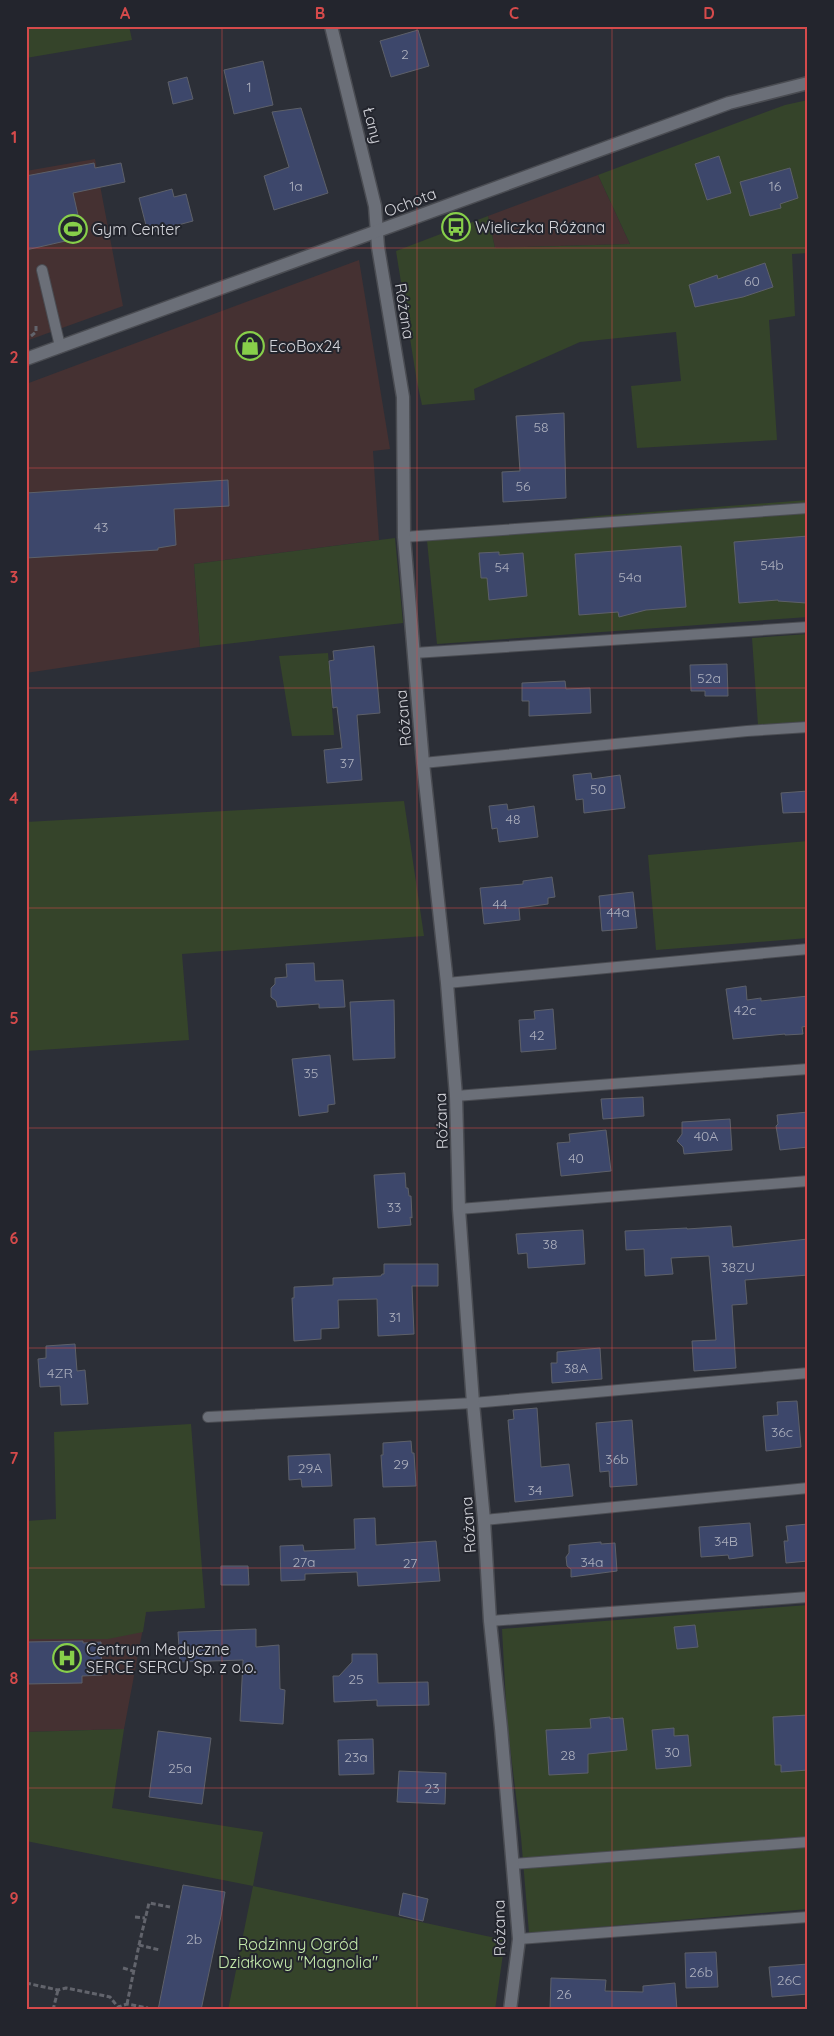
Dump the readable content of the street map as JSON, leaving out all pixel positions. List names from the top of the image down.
{
  "streets": {
    "street": ["Łany", "Ochota", "Różana"]
  },
  "crossings": [
    ["Łany", "Ochota"],
    ["Łany", "Różana"],
    ["Ochota", "Różana"]
  ],
  "parks": ["Rodzinny Ogród Działkowy \"Magnolia\""],
  "places": {
    "bus stop": ["Wieliczka Różana"],
    "sports": ["Gym Center"],
    "shop": ["EcoBox24"],
    "hospital": ["Centrum Medyczne SERCE SERCU Sp. z o.o."]
  },
  "house_numbers": [
    "2",
    "1",
    "1a",
    "16",
    "60",
    "58",
    "56",
    "43",
    "54b",
    "54",
    "54a",
    "52a",
    "37",
    "50",
    "48",
    "44",
    "44a",
    "42c",
    "42",
    "35",
    "40A",
    "40",
    "33",
    "38",
    "38ZU",
    "31",
    "38A",
    "4ZR",
    "36c",
    "36b",
    "29",
    "29A",
    "34",
    "34B",
    "27a",
    "34a",
    "27",
    "25",
    "30",
    "28",
    "23a",
    "25a",
    "23",
    "2b",
    "26b",
    "26C",
    "26"
  ],
  "grid": {
    "columns": [
      "A",
      "B",
      "C",
      "D"
    ],
    "rows": [
      "1",
      "2",
      "3",
      "4",
      "5",
      "6",
      "7",
      "8",
      "9"
    ]
  }
}
